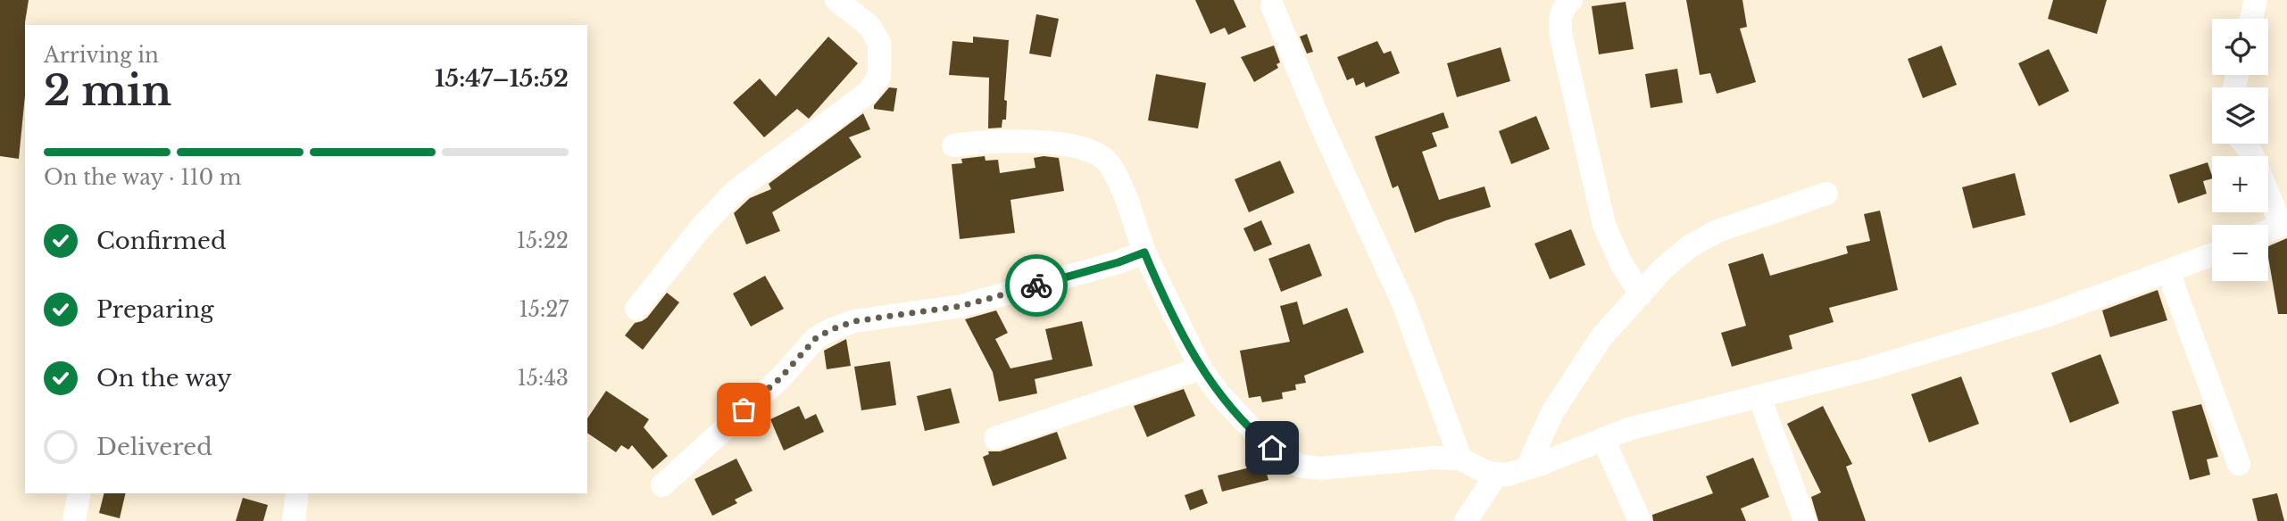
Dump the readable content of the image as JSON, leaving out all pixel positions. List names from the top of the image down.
{
  "page": {
    "map_buttons": ["+", "−"],
    "heading": ["2 min", "Arriving in", "15:47–15:52"],
    "bar": "On the way · 110 m",
    "list": [
      ["Confirmed", "15:22"],
      ["Preparing", "15:27"],
      ["On the way", "15:43"],
      "Delivered"
    ]
  }
}
